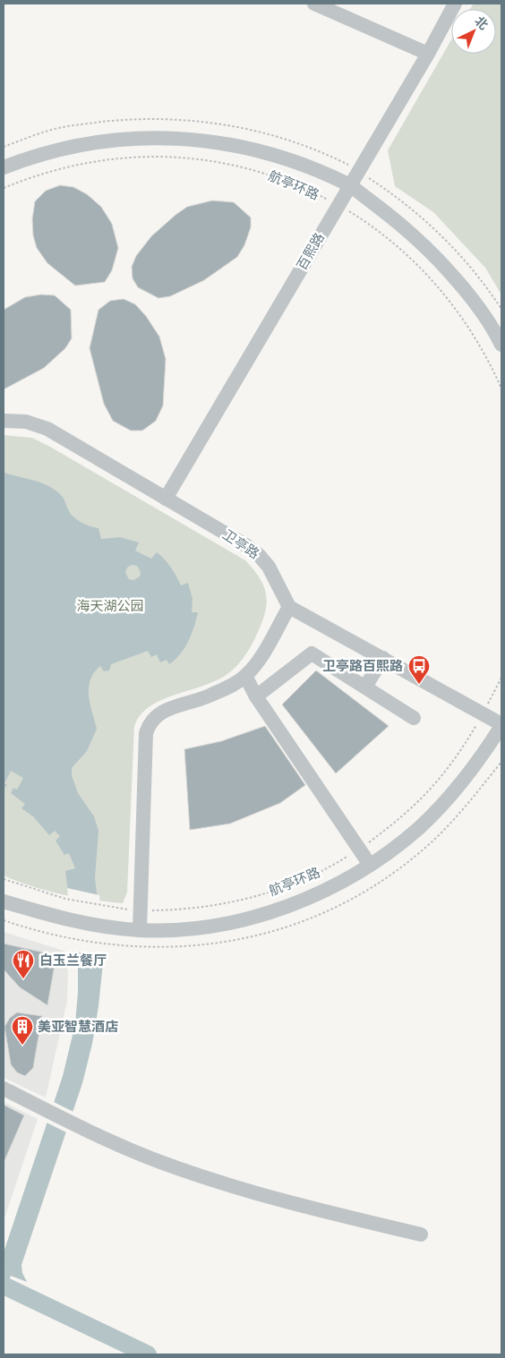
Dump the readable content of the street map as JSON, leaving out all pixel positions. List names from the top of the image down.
{
  "streets": {
    "street": ["航亭环路", "百熙路", "卫亭路"]
  },
  "crossings": [
    ["航亭环路", "百熙路"],
    ["百熙路", "卫亭路"]
  ],
  "parks": ["海天湖公园"],
  "places": {
    "bus stop": ["卫亭路百熙路"],
    "restaurant": ["白玉兰餐厅"],
    "building": ["美亚智慧酒店"]
  },
  "north": "top right"
}
